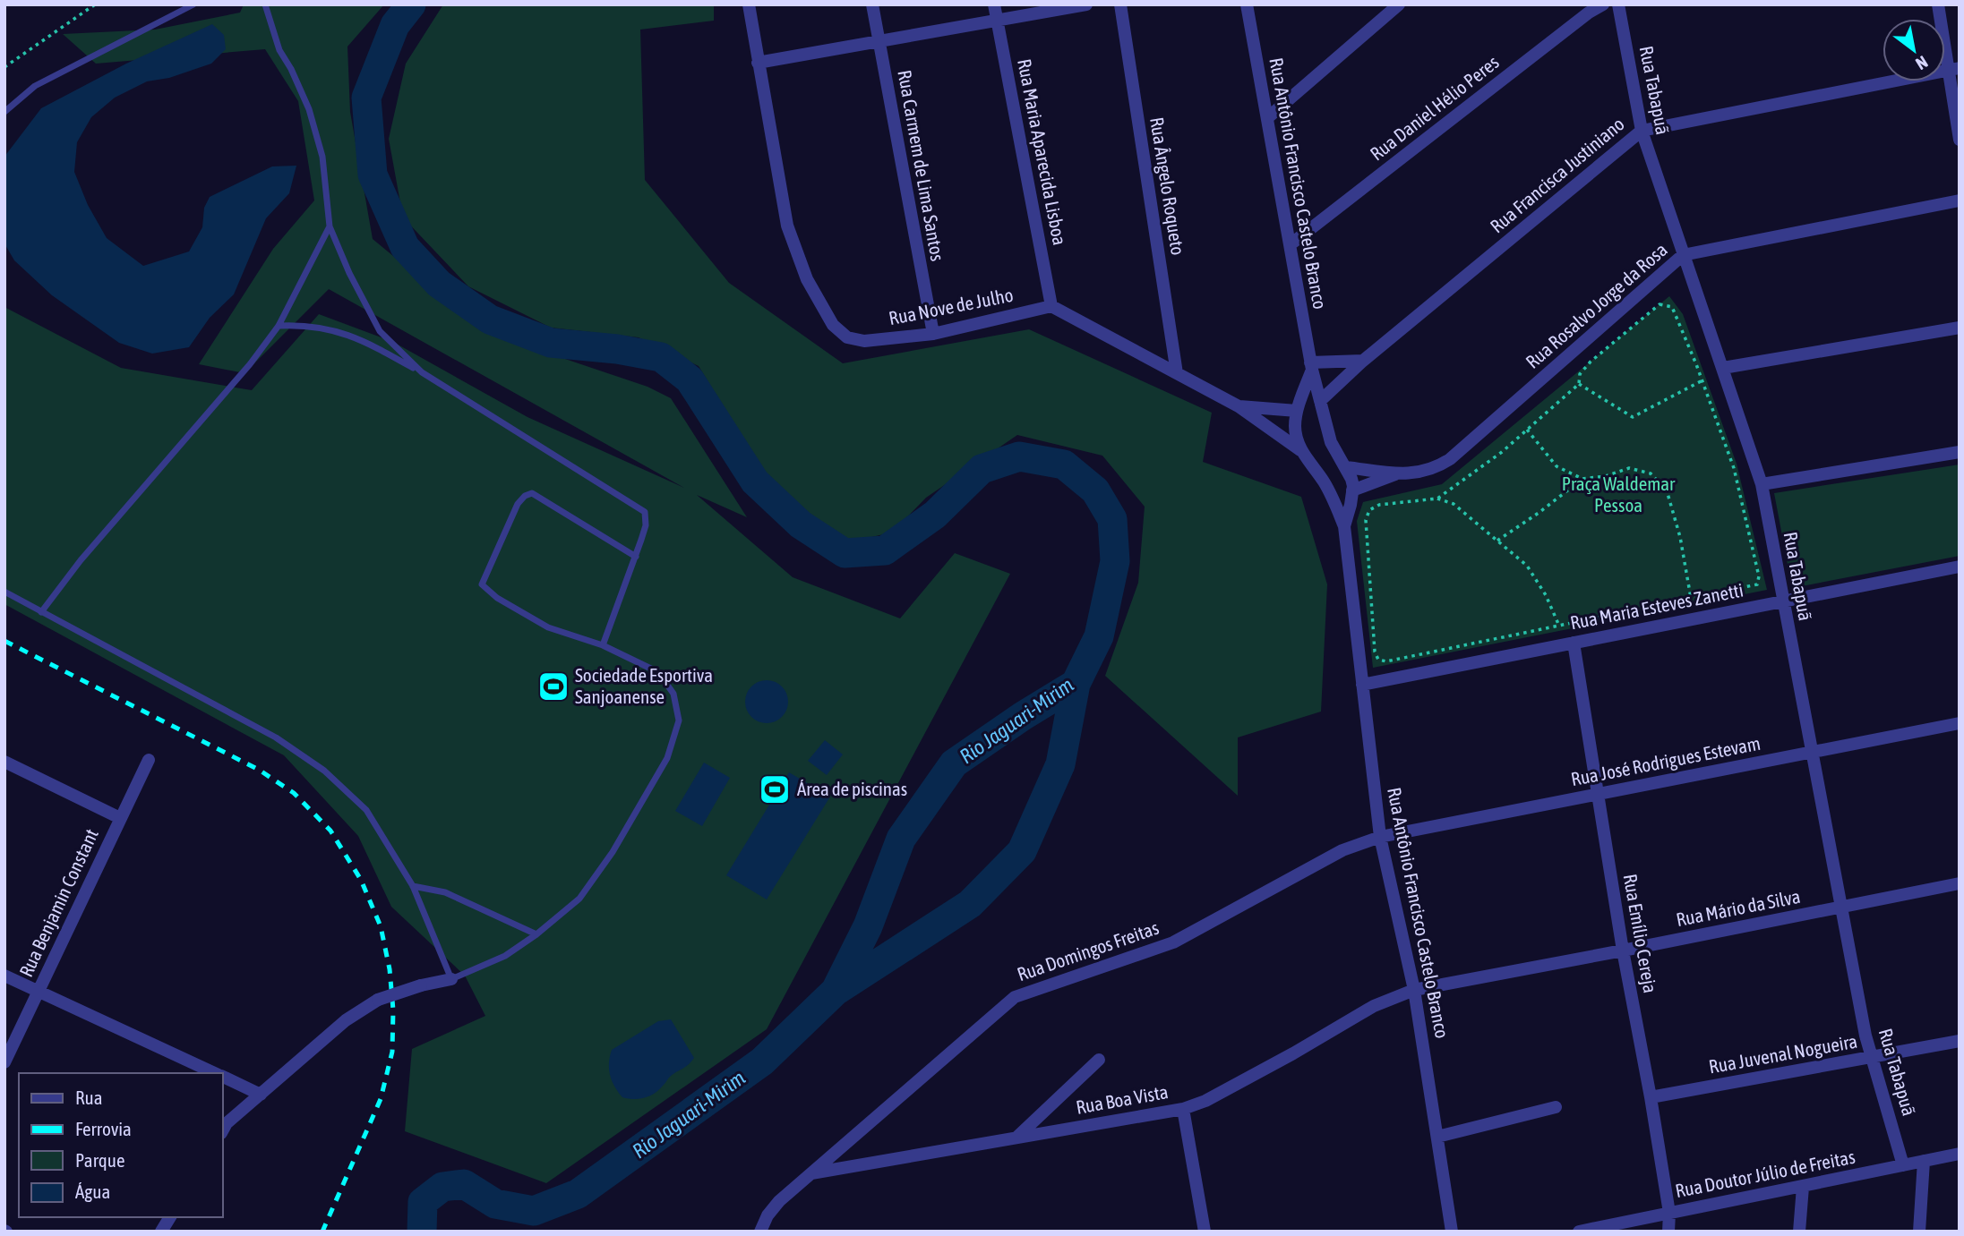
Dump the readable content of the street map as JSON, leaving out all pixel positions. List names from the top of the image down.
{
  "streets": {
    "street": [
      "Rua Tabapuã",
      "Rua Daniel Hélio Peres",
      "Rua Maria Aparecida Lisboa",
      "Rua Carmem de Lima Santos",
      "Rua Francisca Justiniano",
      "Rua Antônio Francisco Castelo Branco",
      "Rua Ângelo Roqueto",
      "Rua Rosalvo Jorge da Rosa",
      "Rua Nove de Julho",
      "Rua Maria Esteves Zanetti",
      "Rua José Rodrigues Estevam",
      "Rua Benjamin Constant",
      "Rua Mário da Silva",
      "Rua Emílio Cereja",
      "Rua Domingos Freitas",
      "Rua Juvenal Nogueira",
      "Rua Boa Vista",
      "Rua Doutor Júlio de Freitas"
    ]
  },
  "crossings": [
    ["Rua Tabapuã", "Rua Francisca Justiniano"],
    ["Rua Tabapuã", "Rua Rosalvo Jorge da Rosa"],
    ["Rua Tabapuã", "Rua Maria Esteves Zanetti"],
    ["Rua Tabapuã", "Rua José Rodrigues Estevam"],
    ["Rua Tabapuã", "Rua Mário da Silva"],
    ["Rua Tabapuã", "Rua Juvenal Nogueira"],
    ["Rua Tabapuã", "Rua Doutor Júlio de Freitas"],
    ["Rua Daniel Hélio Peres", "Rua Antônio Francisco Castelo Branco"],
    ["Rua Maria Aparecida Lisboa", "Rua Nove de Julho"],
    ["Rua Carmem de Lima Santos", "Rua Nove de Julho"],
    ["Rua Francisca Justiniano", "Rua Antônio Francisco Castelo Branco"],
    ["Rua Antônio Francisco Castelo Branco", "Rua Rosalvo Jorge da Rosa"],
    ["Rua Antônio Francisco Castelo Branco", "Rua Maria Esteves Zanetti"],
    ["Rua Antônio Francisco Castelo Branco", "Rua José Rodrigues Estevam"],
    ["Rua Antônio Francisco Castelo Branco", "Rua Mário da Silva"],
    ["Rua Antônio Francisco Castelo Branco", "Rua Domingos Freitas"],
    ["Rua Antônio Francisco Castelo Branco", "Rua Boa Vista"],
    ["Rua Maria Esteves Zanetti", "Rua Emílio Cereja"],
    ["Rua José Rodrigues Estevam", "Rua Emílio Cereja"],
    ["Rua José Rodrigues Estevam", "Rua Domingos Freitas"],
    ["Rua Mário da Silva", "Rua Emílio Cereja"],
    ["Rua Mário da Silva", "Rua Boa Vista"],
    ["Rua Emílio Cereja", "Rua Juvenal Nogueira"],
    ["Rua Emílio Cereja", "Rua Doutor Júlio de Freitas"],
    ["Rua Domingos Freitas", "Rua Boa Vista"]
  ],
  "water": ["Rio Jaguari-Mirim"],
  "parks": ["Praça Waldemar Pessoa"],
  "places": {
    "sports": ["Sociedade Esportiva Sanjoanense", "Área de piscinas"]
  },
  "legend": [
    "Rua",
    "Ferrovia",
    "Parque",
    "Água"
  ],
  "north": "bottom right"
}
